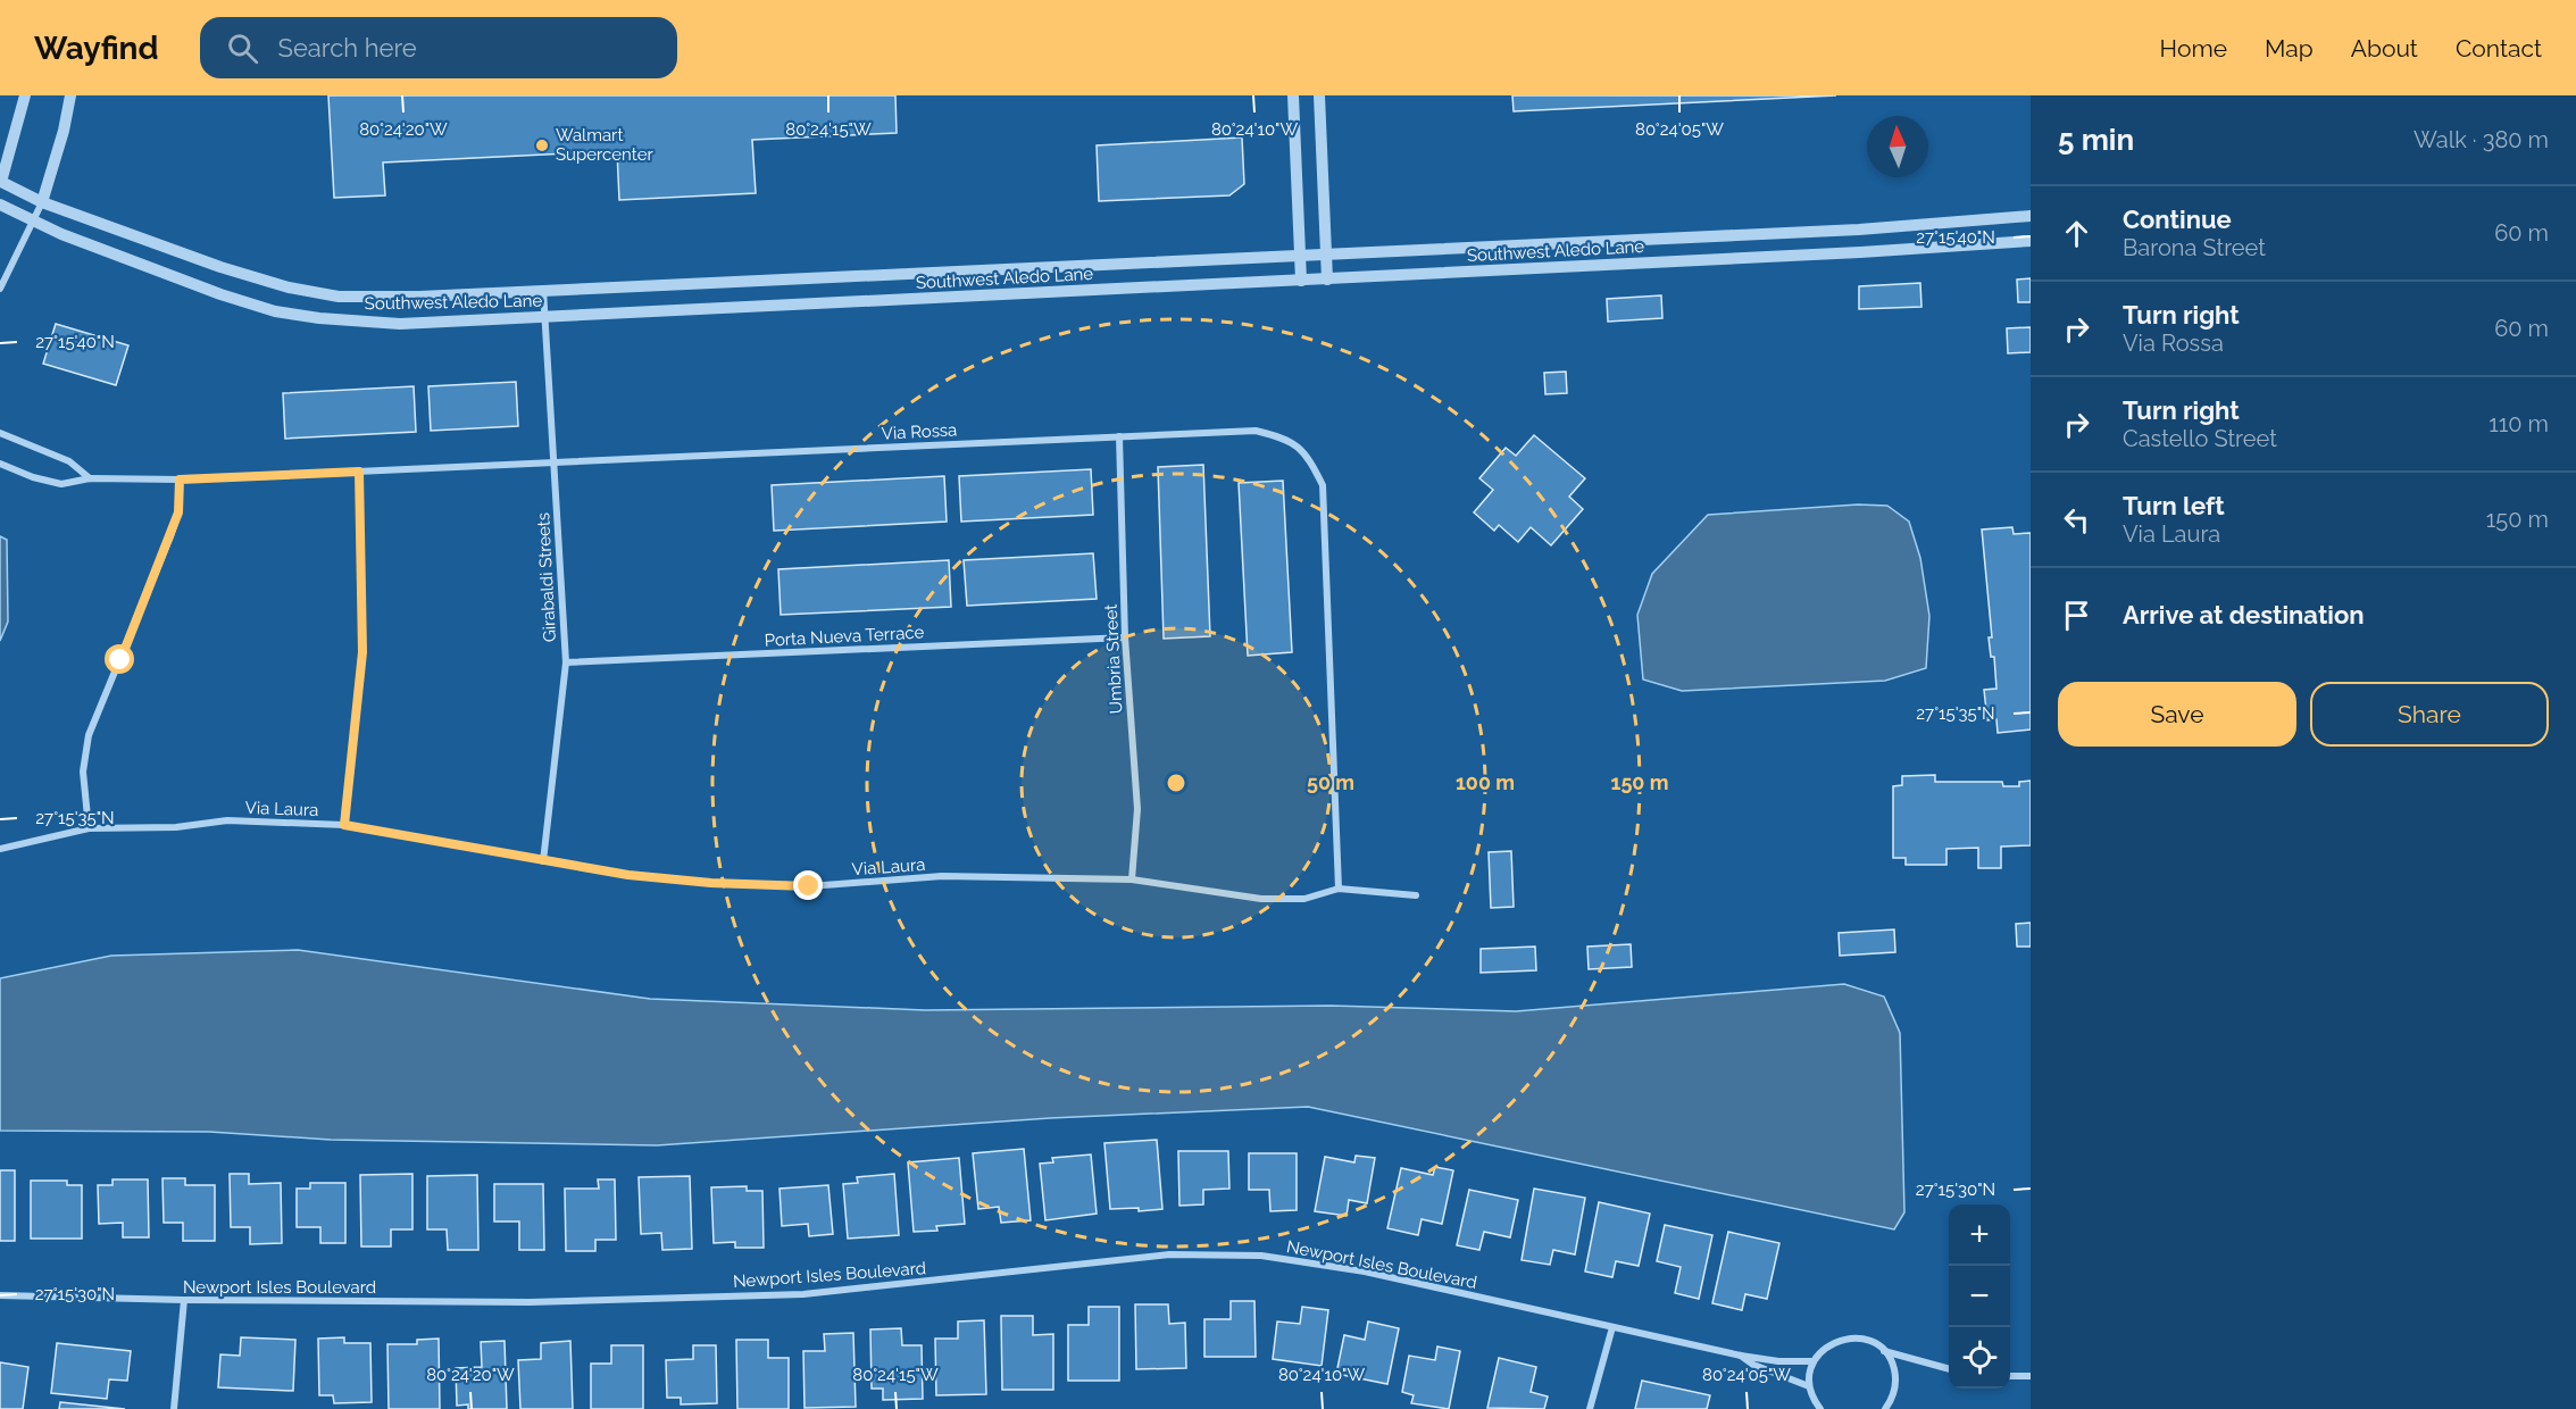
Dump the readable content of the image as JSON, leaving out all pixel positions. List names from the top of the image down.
{
  "streets": {
    "street": [
      "Southwest Aledo Lane",
      "Via Rossa",
      "Girabaldi Streets",
      "Porta Nueva Terrace",
      "Umbria Street",
      "Via Laura",
      "Newport Isles Boulevard"
    ]
  },
  "crossings": [
    ["Southwest Aledo Lane", "Girabaldi Streets"],
    ["Via Rossa", "Girabaldi Streets"],
    ["Via Rossa", "Umbria Street"],
    ["Via Rossa", "Via Laura"],
    ["Girabaldi Streets", "Porta Nueva Terrace"],
    ["Girabaldi Streets", "Via Laura"],
    ["Porta Nueva Terrace", "Umbria Street"],
    ["Umbria Street", "Via Laura"]
  ],
  "places": ["Walmart Supercenter"],
  "north": "top",
  "page": {
    "header": "Wayfind",
    "search": "Search here",
    "nav": [
      "Home",
      "Map",
      "About",
      "Contact"
    ],
    "heading": ["5 min", "Walk · 380 m"],
    "list": [
      ["Continue", "Barona Street", "60 m"],
      ["Turn right", "Via Rossa", "60 m"],
      ["Turn right", "Castello Street", "110 m"],
      ["Turn left", "Via Laura", "150 m"],
      "Arrive at destination"
    ],
    "buttons": ["Save", "Share"],
    "map_buttons": ["+", "−"]
  },
  "coordinates": [
    "80°24'20\"W",
    "80°24'15\"W",
    "80°24'10\"W",
    "80°24'05\"W",
    "27°15'40\"N",
    "27°15'35\"N",
    "27°15'30\"N"
  ],
  "rings": ["50 m", "100 m", "150 m"]
}
